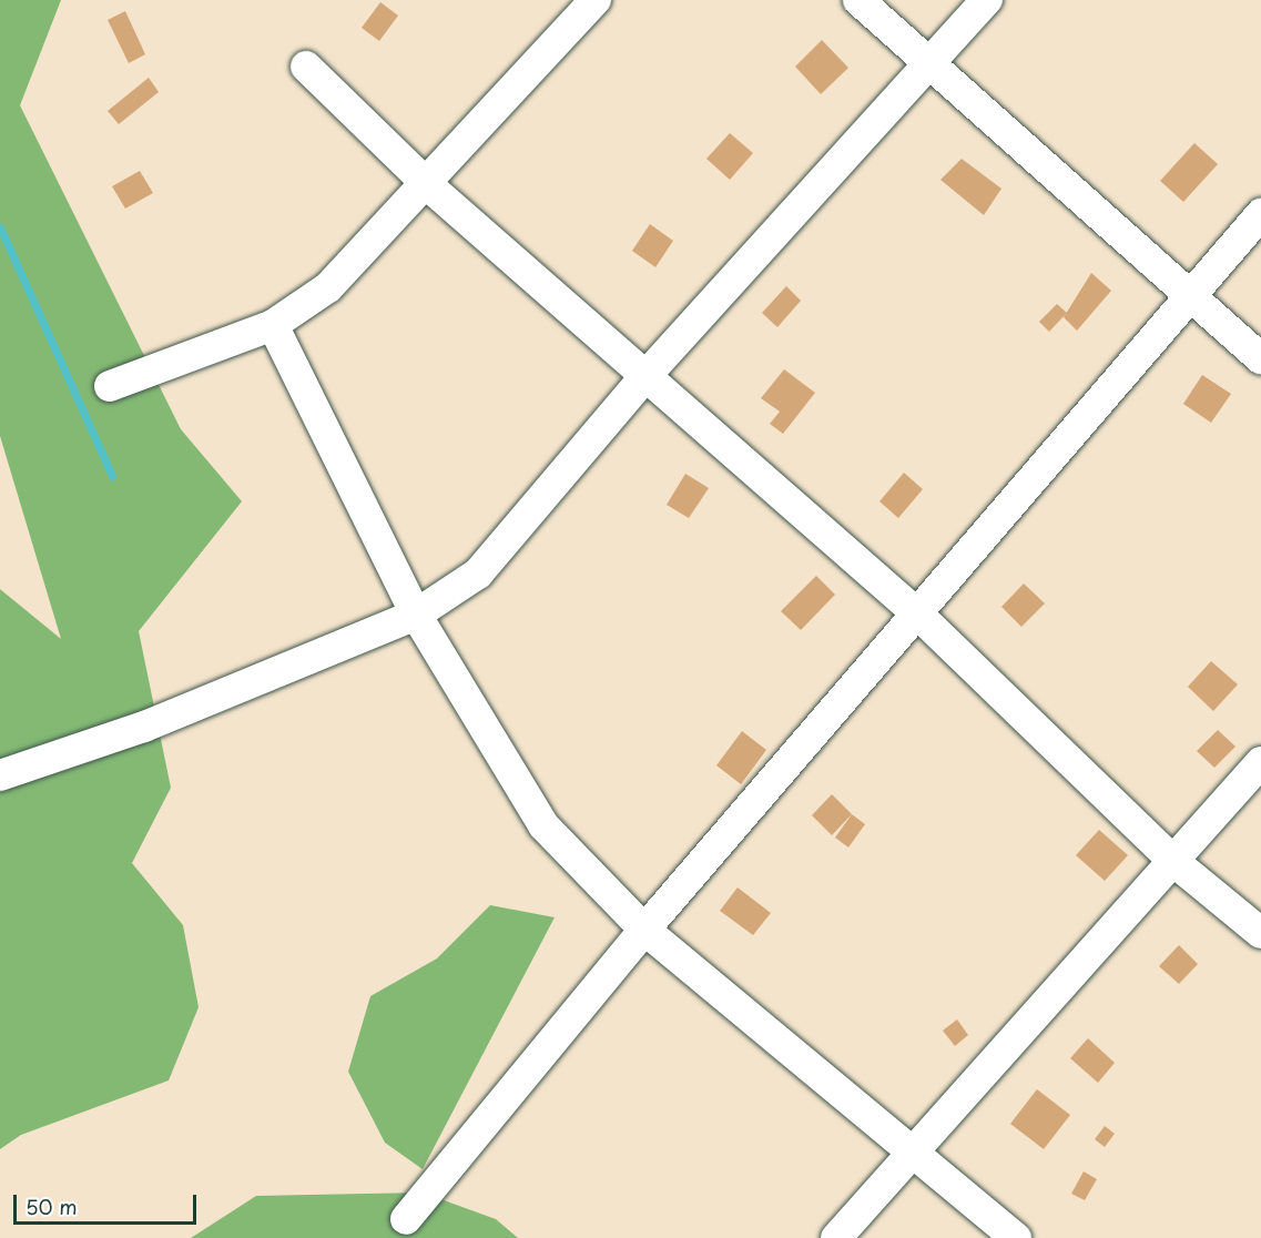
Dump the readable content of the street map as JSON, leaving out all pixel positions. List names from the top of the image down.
{
  "scale_bar": "50 m"
}
